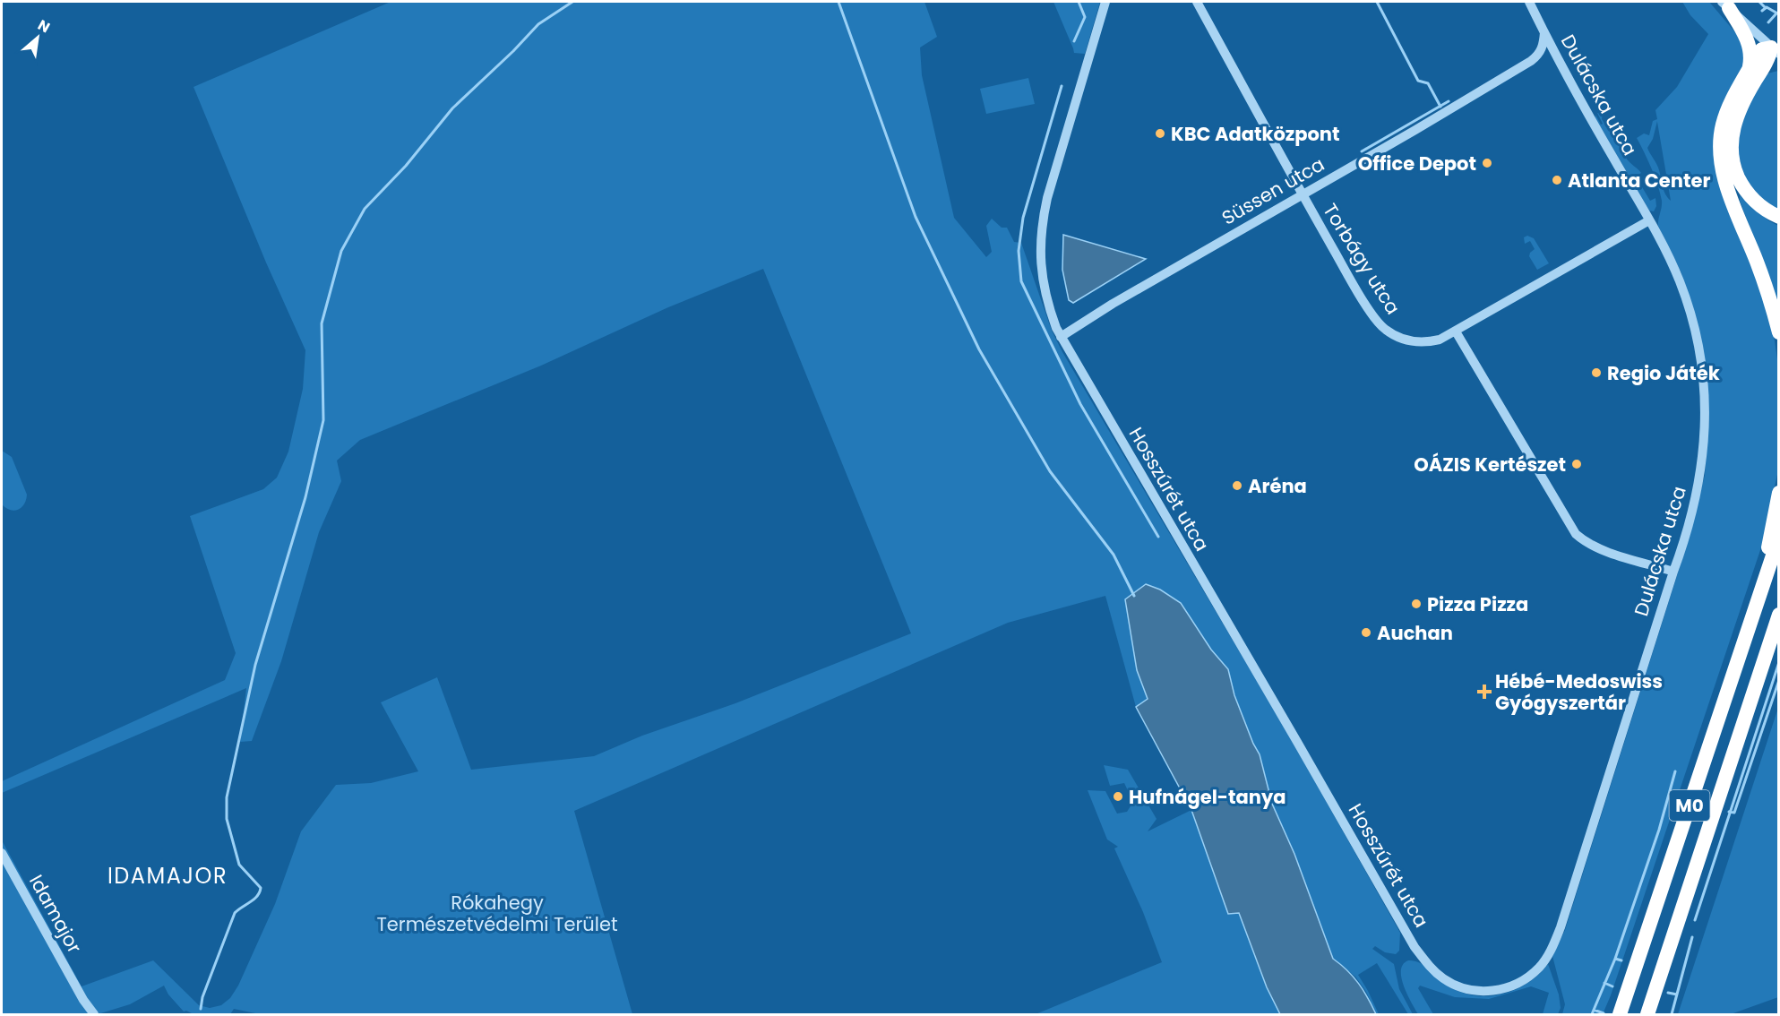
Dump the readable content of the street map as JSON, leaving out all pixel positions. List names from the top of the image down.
{
  "streets": {
    "highway": ["M0"],
    "street": [
      "Dulácska utca",
      "Süssen utca",
      "Torbágy utca",
      "Hosszúrét utca",
      "Idamajor"
    ]
  },
  "crossings": [
    ["Dulácska utca", "Süssen utca"],
    ["Dulácska utca", "Torbágy utca"],
    ["Dulácska utca", "Hosszúrét utca"],
    ["Süssen utca", "Torbágy utca"],
    ["Süssen utca", "Hosszúrét utca"]
  ],
  "districts": ["IDAMAJOR"],
  "parks": ["Rókahegy Természetvédelmi Terület"],
  "places": {
    "other": [
      "KBC Adatközpont",
      "Office Depot",
      "Atlanta Center",
      "Regio Játék",
      "OÁZIS Kertészet",
      "Aréna",
      "Pizza Pizza",
      "Auchan",
      "Hufnágel-tanya"
    ],
    "health": ["Hébé-Medoswiss Gyógyszertár"]
  },
  "north": "top right"
}
